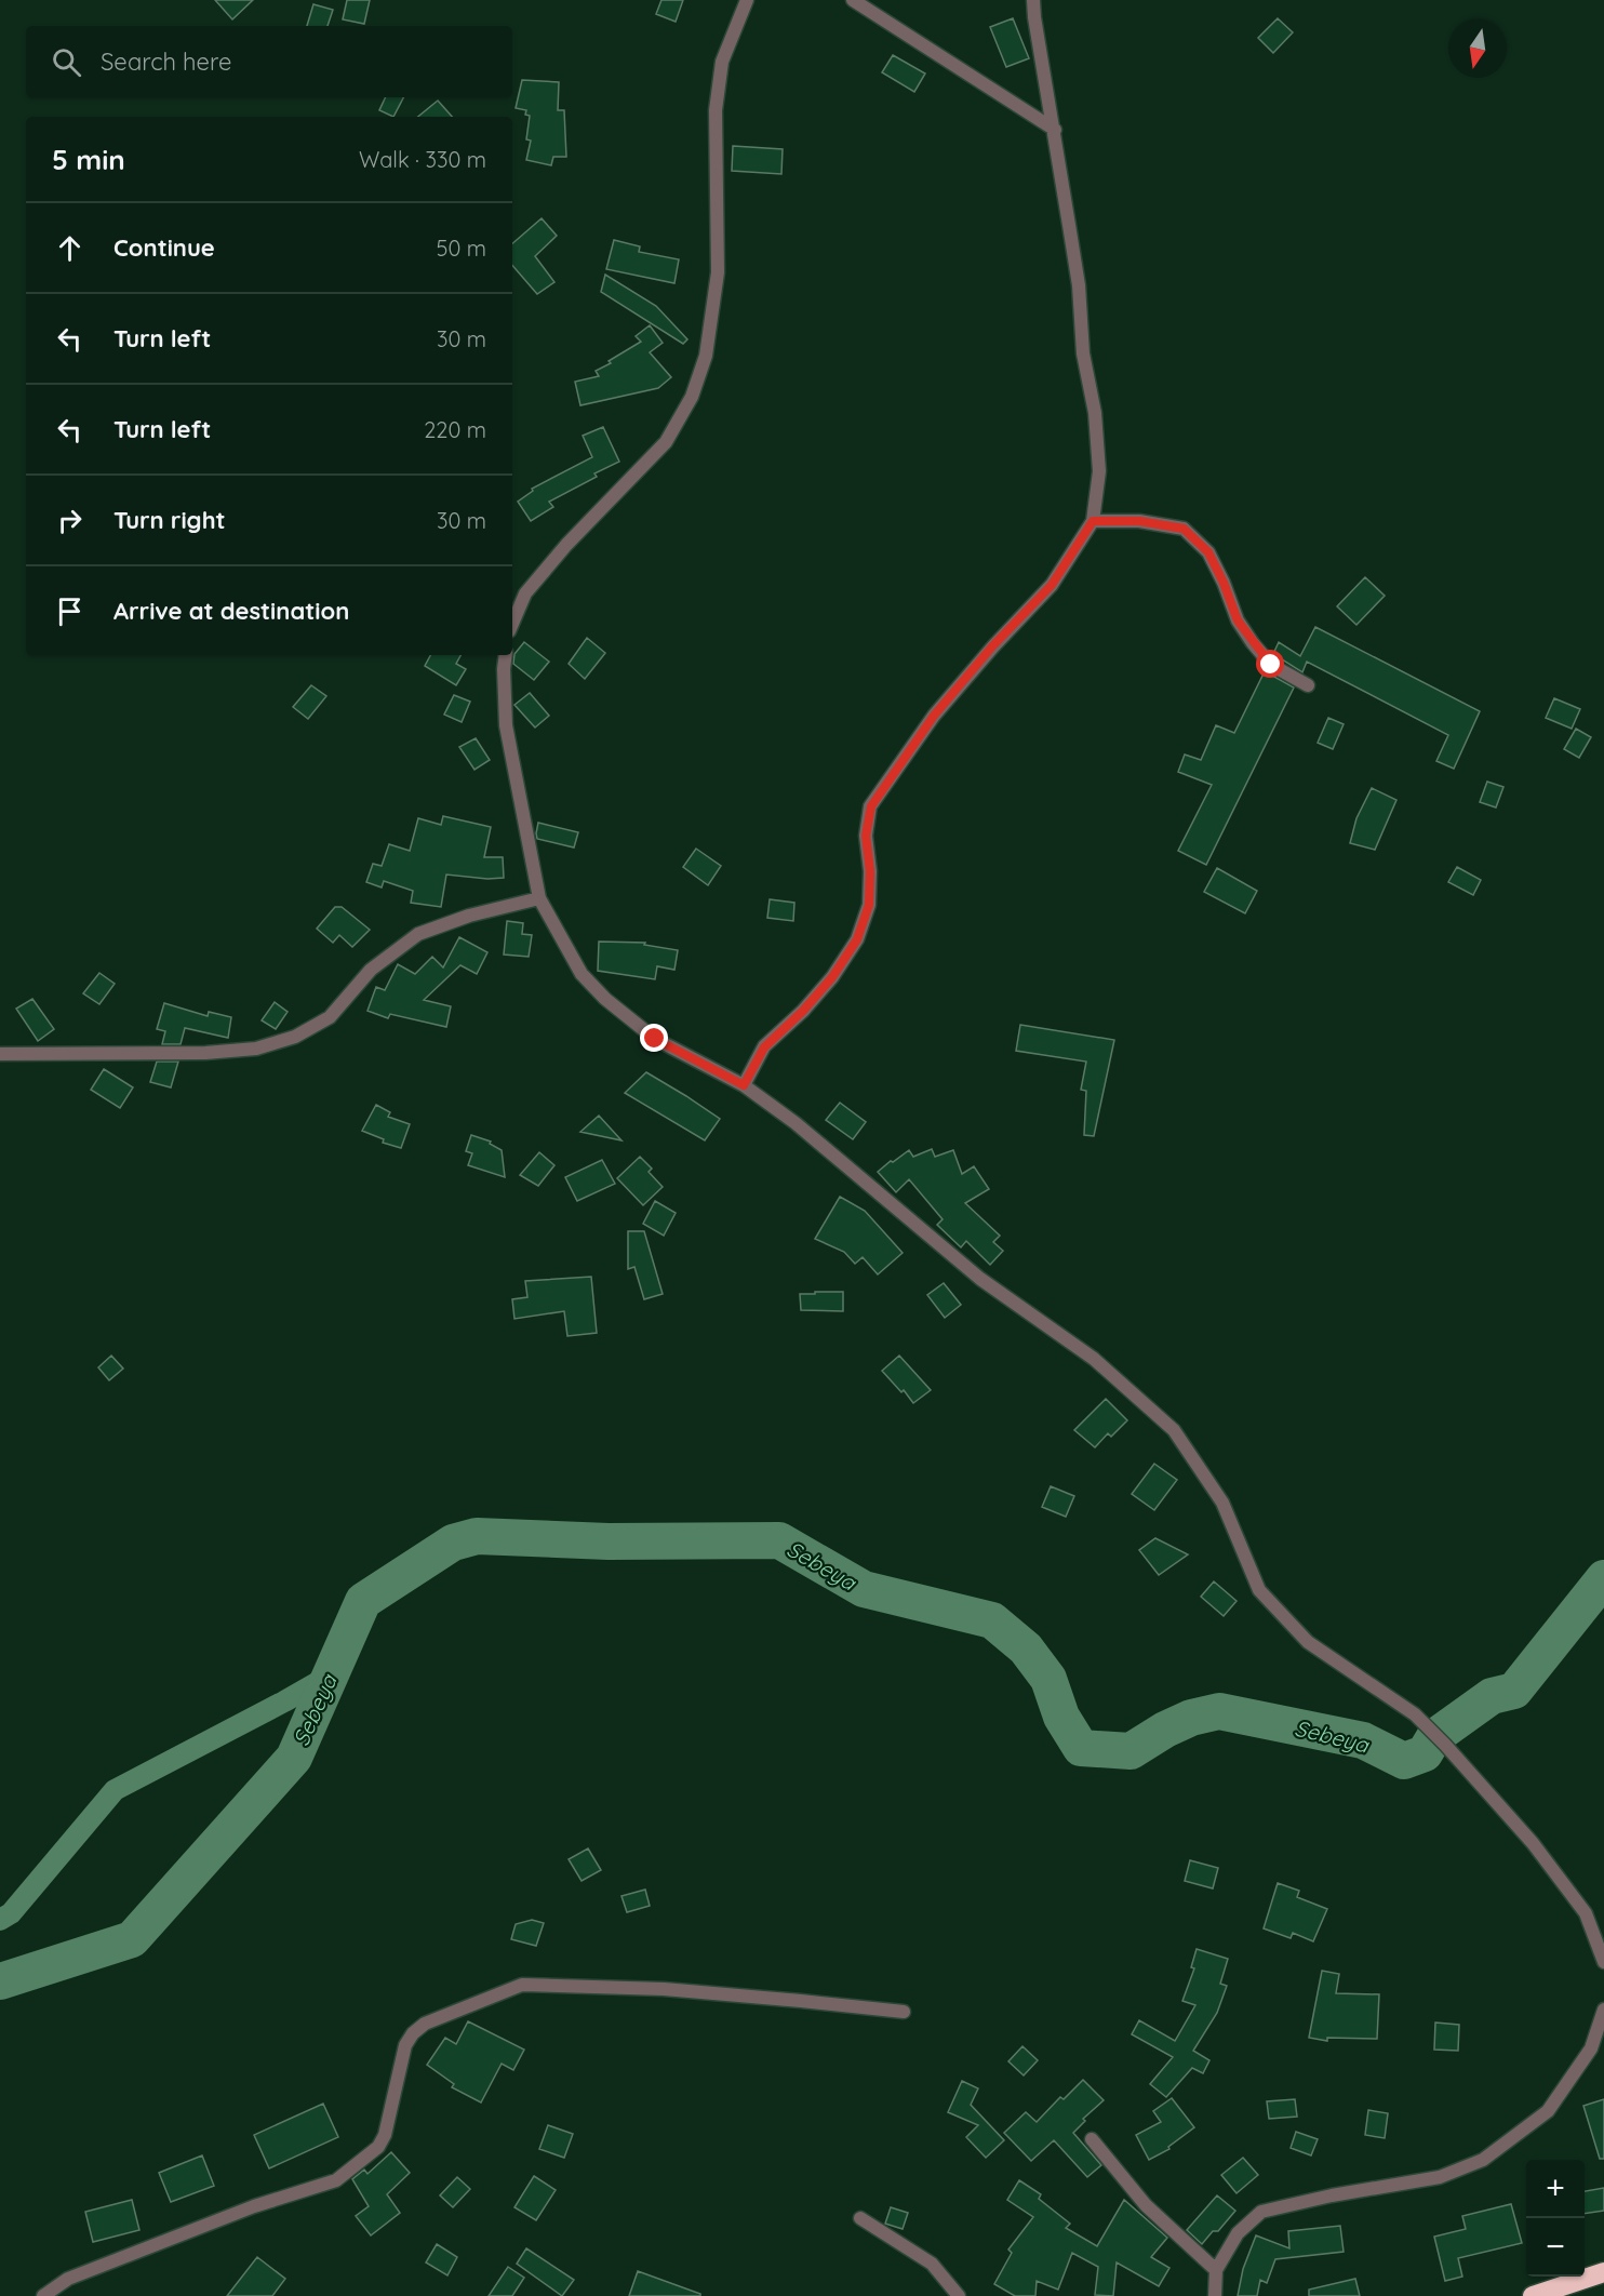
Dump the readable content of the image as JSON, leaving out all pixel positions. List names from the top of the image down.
{
  "water": ["Sebeya"],
  "north": "bottom",
  "page": {
    "search": "Search here",
    "heading": ["5 min", "Walk · 330 m"],
    "list": [
      ["Continue", "50 m"],
      ["Turn left", "30 m"],
      ["Turn left", "220 m"],
      ["Turn right", "30 m"],
      "Arrive at destination"
    ],
    "map_buttons": ["+", "−"]
  }
}
